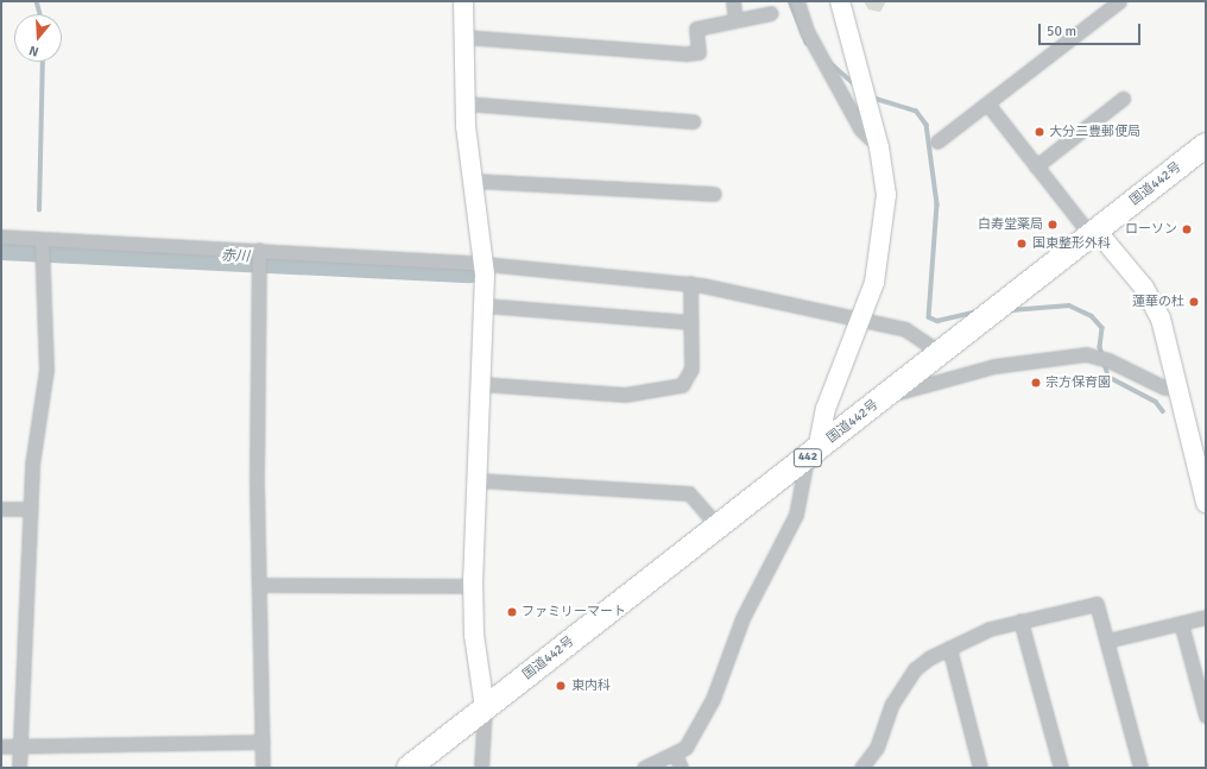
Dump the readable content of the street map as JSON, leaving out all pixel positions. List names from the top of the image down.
{
  "streets": {
    "highway": ["国道442号", "442"]
  },
  "water": ["赤川"],
  "places": [
    "大分二豊郵便局",
    "白寿堂薬局",
    "ローソン",
    "国東整形外科",
    "蓮華の杜",
    "宗方保育園",
    "ファミリーマート",
    "東内科"
  ],
  "scale_bar": "50 m",
  "north": "bottom"
}
